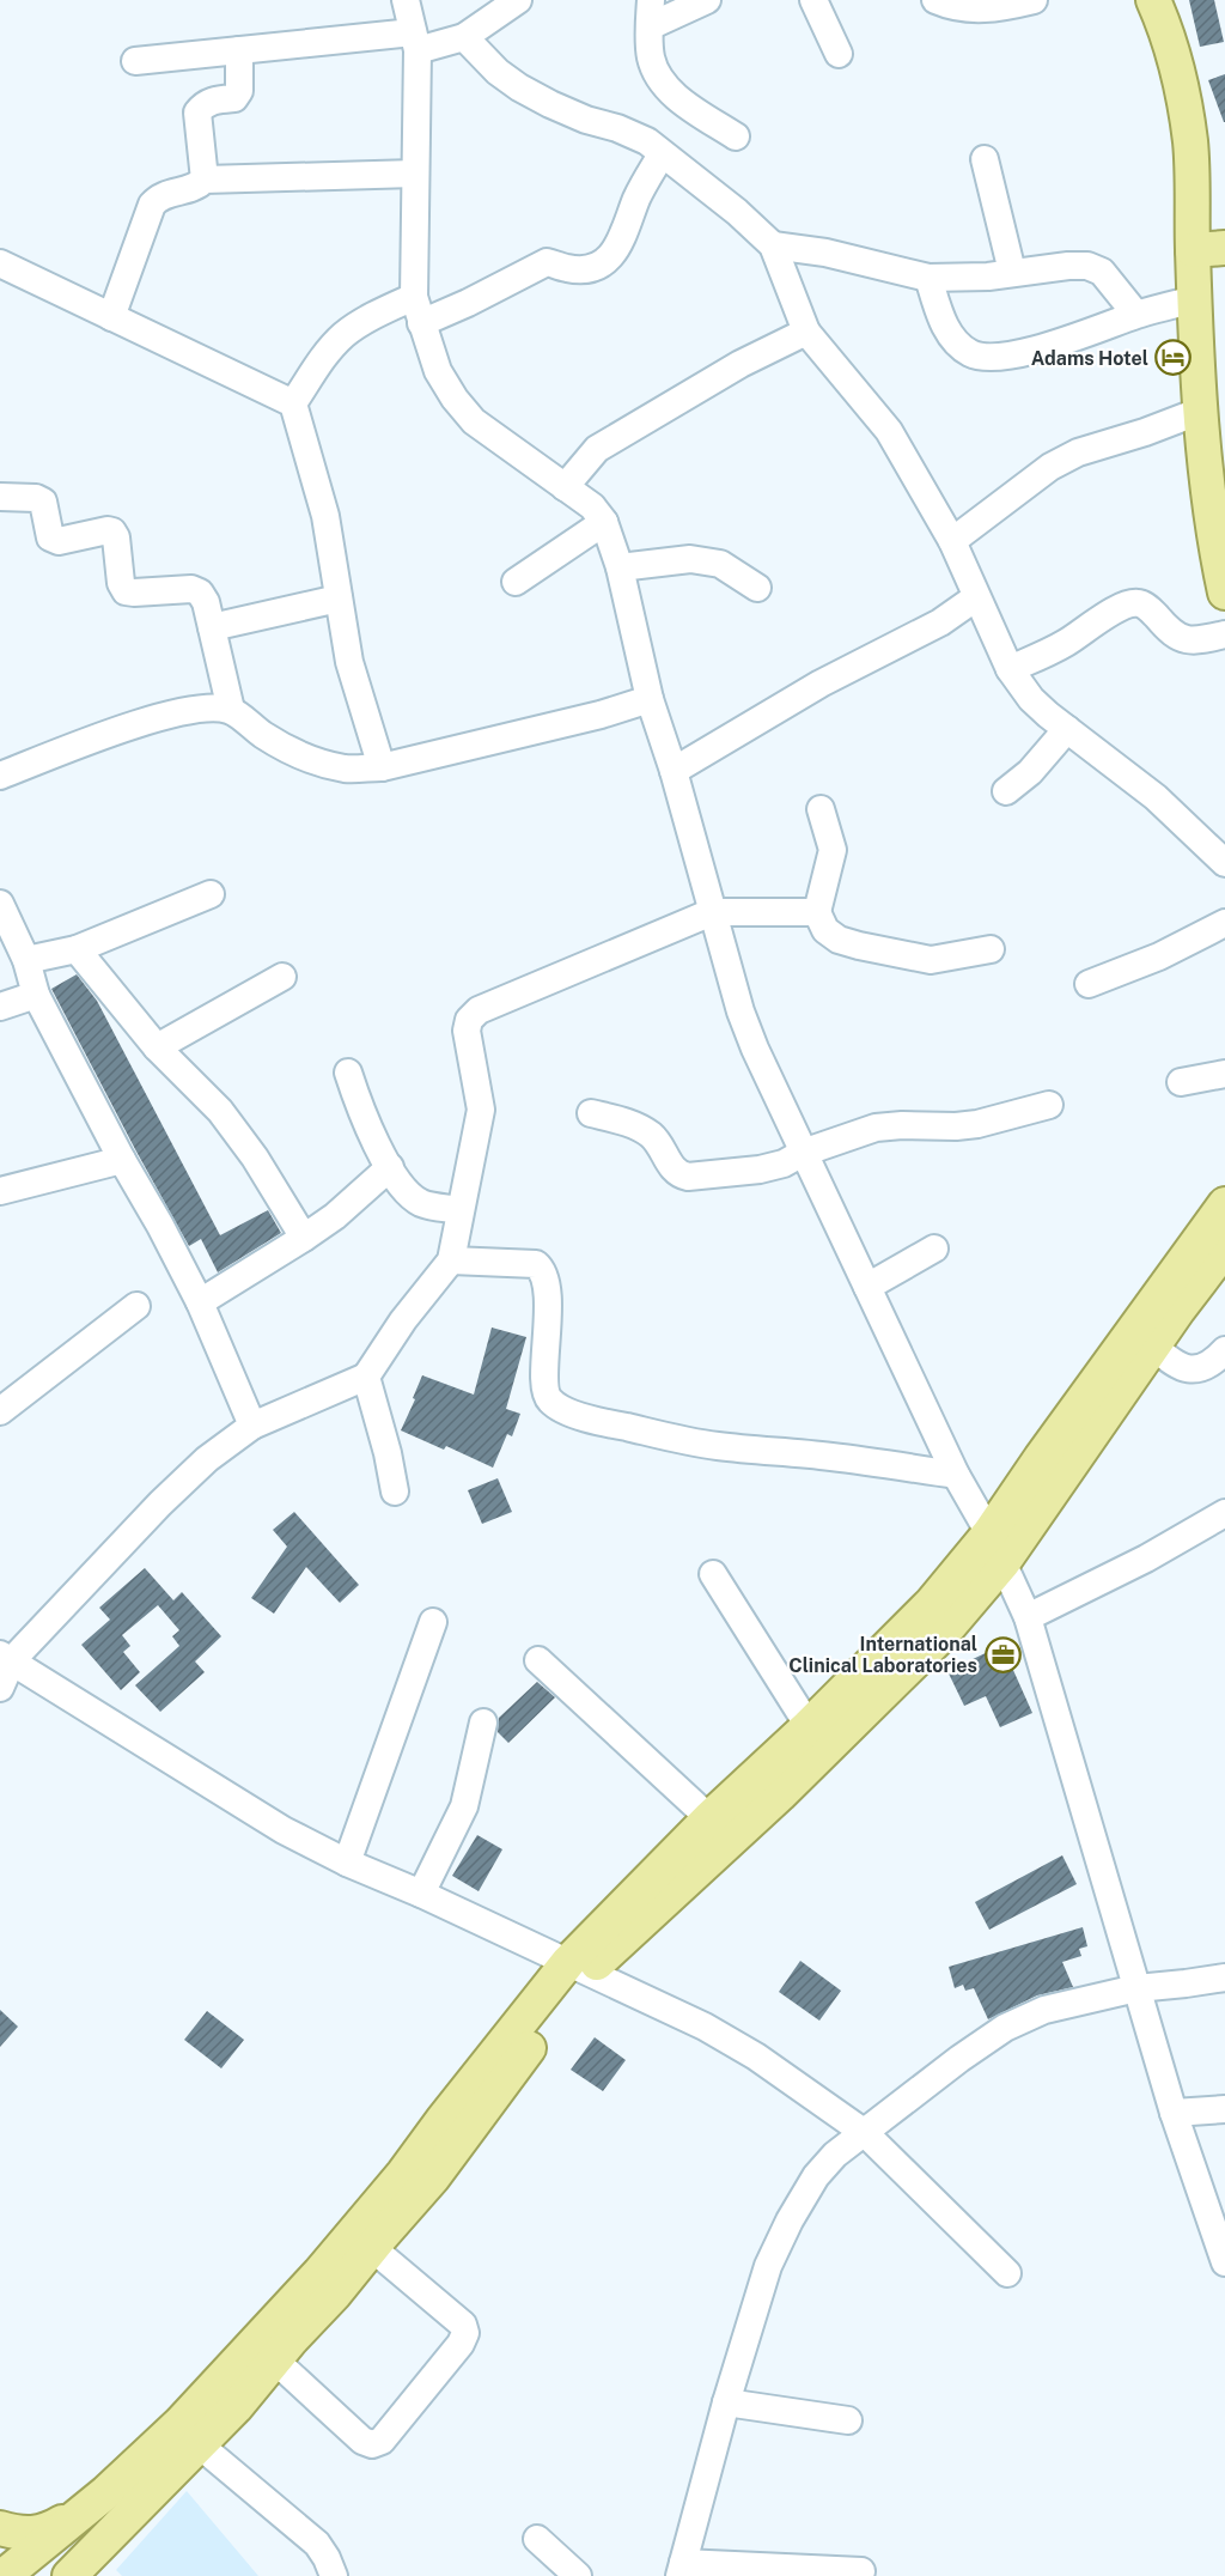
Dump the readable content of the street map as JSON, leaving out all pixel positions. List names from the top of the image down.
{
  "places": {
    "hotel": ["Adams Hotel"],
    "office": ["International Clinical Laboratories"]
  }
}
